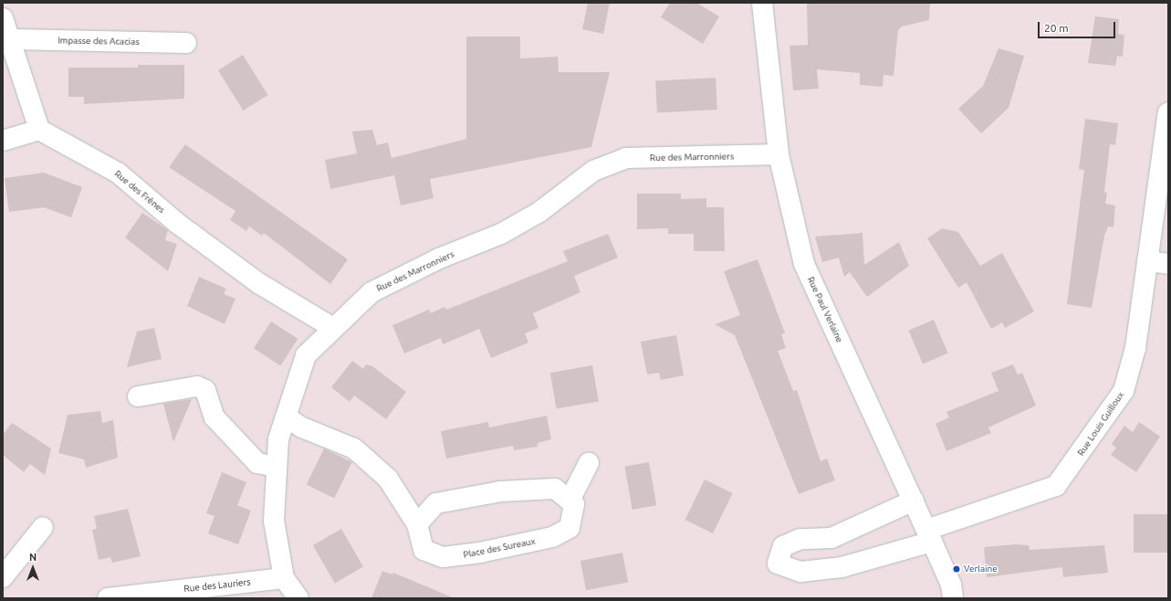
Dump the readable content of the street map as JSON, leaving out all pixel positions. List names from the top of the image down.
{
  "streets": {
    "street": [
      "Impasse des Acacias",
      "Rue des Marronniers",
      "Rue des Frênes",
      "Rue Paul Verlaine",
      "Rue Louis Guilloux",
      "Place des Sureaux",
      "Rue des Lauriers"
    ]
  },
  "crossings": [
    ["Rue des Marronniers", "Rue des Frênes"],
    ["Rue des Marronniers", "Rue Paul Verlaine"],
    ["Rue des Marronniers", "Place des Sureaux"],
    ["Rue des Marronniers", "Rue des Lauriers"],
    ["Rue Paul Verlaine", "Rue Louis Guilloux"]
  ],
  "places": ["Verlaine"],
  "scale_bar": "20 m",
  "north": "top"
}
